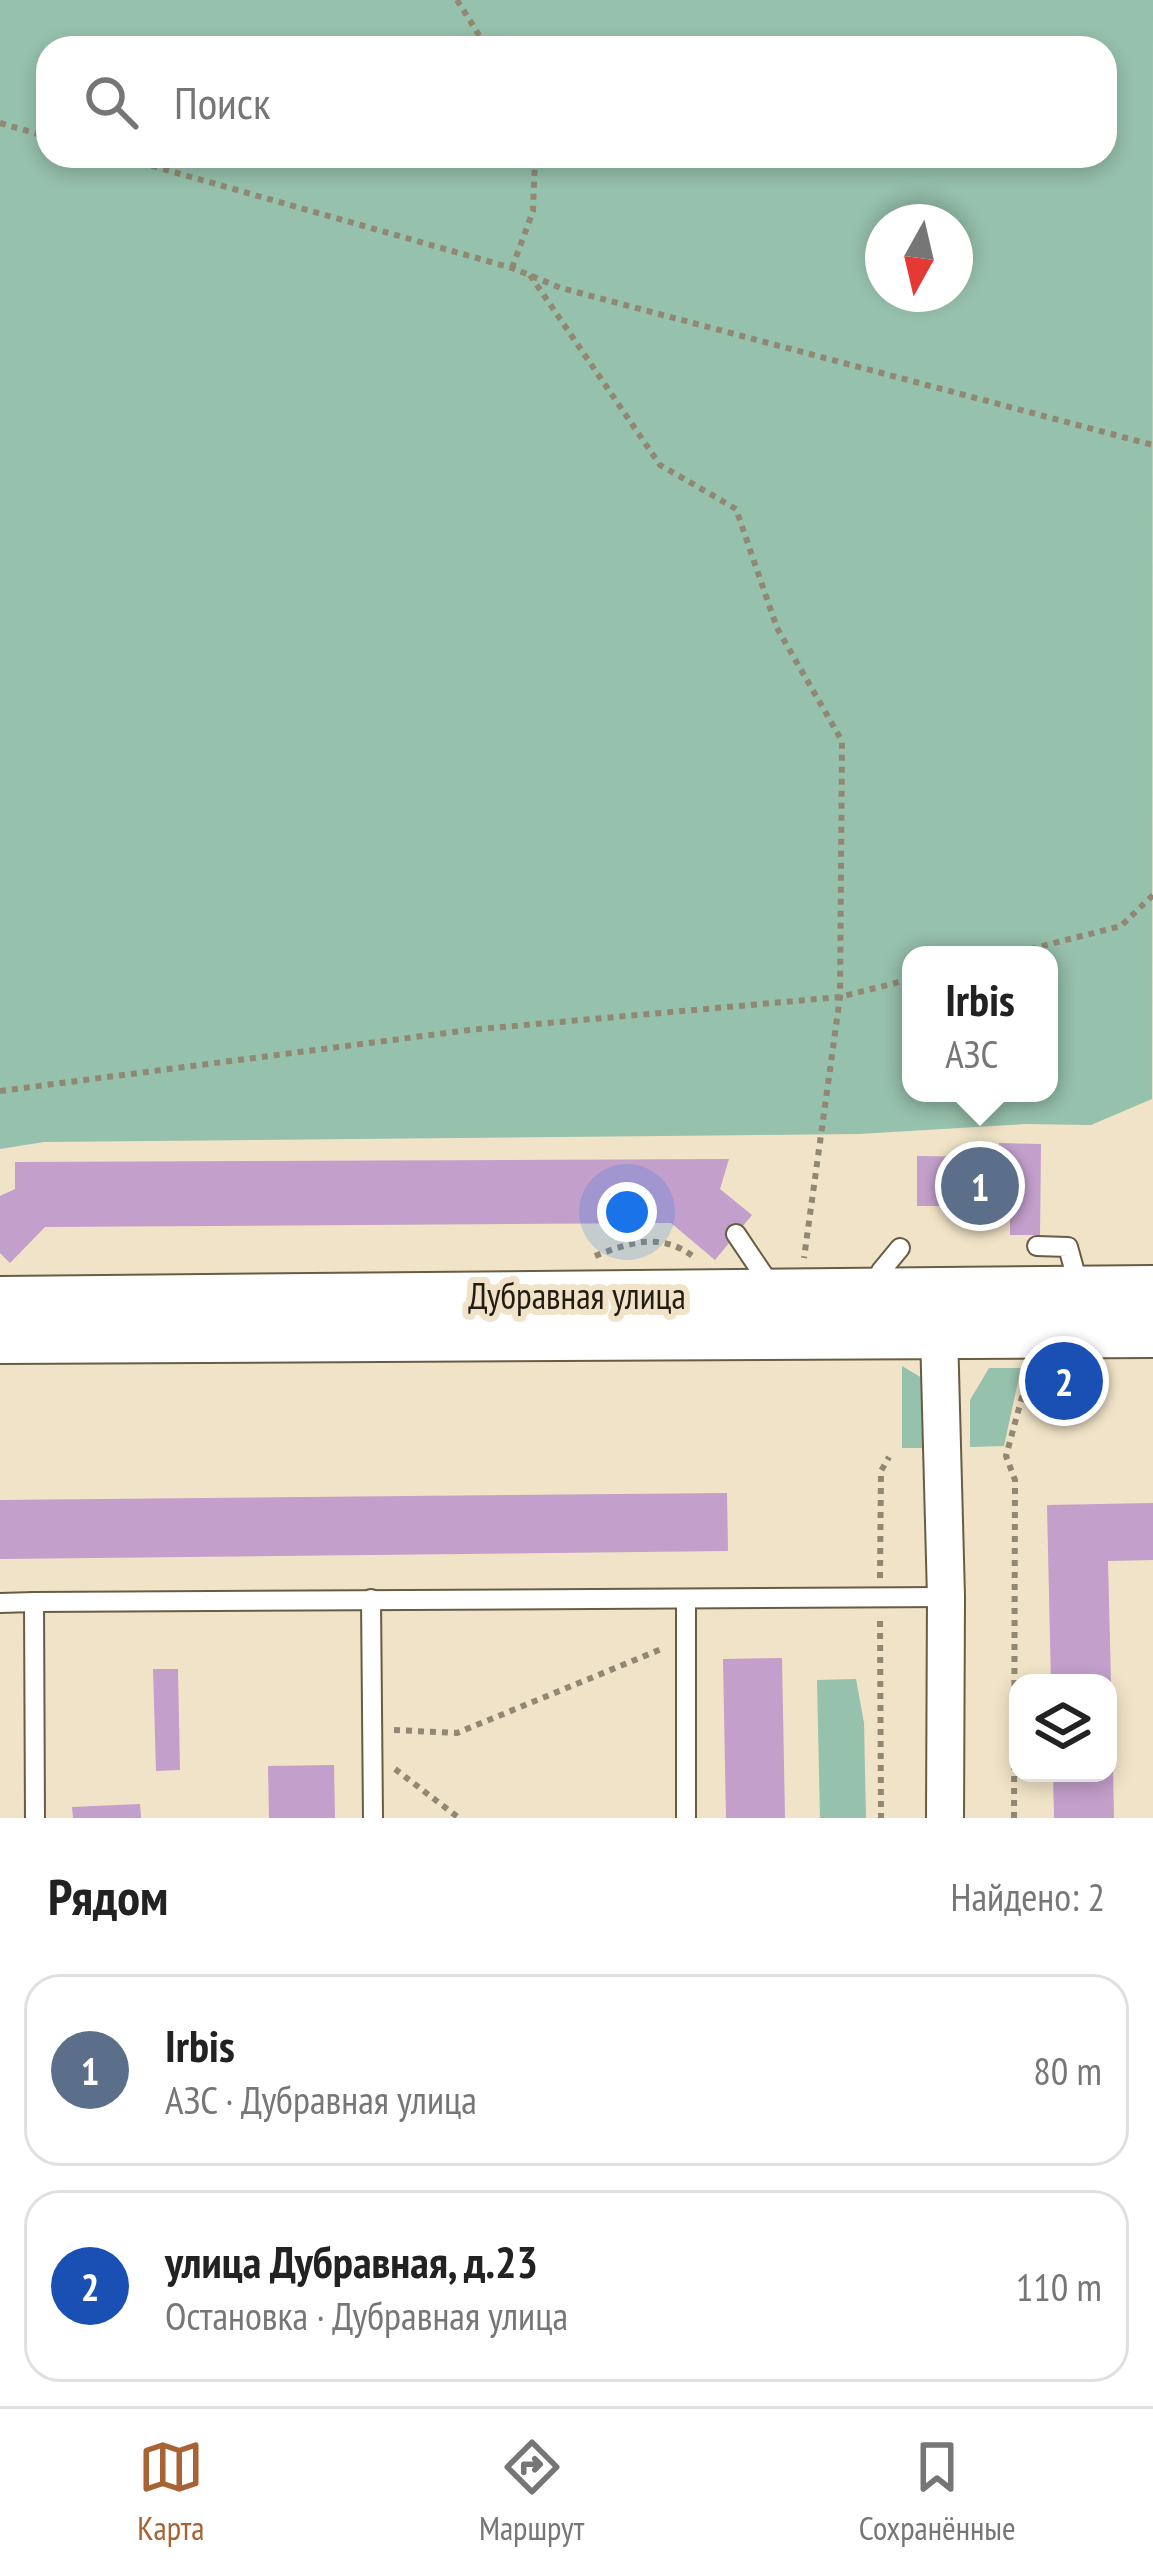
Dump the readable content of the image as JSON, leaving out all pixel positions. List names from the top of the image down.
{
  "streets": {
    "street": ["Дубравная улица"]
  },
  "north": "bottom",
  "page": {
    "search": "Поиск",
    "popup": ["Irbis", "АЗС"],
    "pins": ["1", "2"],
    "heading": ["Рядом", "Найдено: 2"],
    "list": [
      {
        "mark": "1",
        "name": "Irbis",
        "note": "АЗС · Дубравная улица",
        "value": "80 m"
      },
      {
        "mark": "2",
        "name": "улица Дубравная, д.23",
        "note": "Остановка · Дубравная улица",
        "value": "110 m"
      }
    ],
    "nav": ["Карта", "Маршрут", "Сохранённые"]
  }
}
